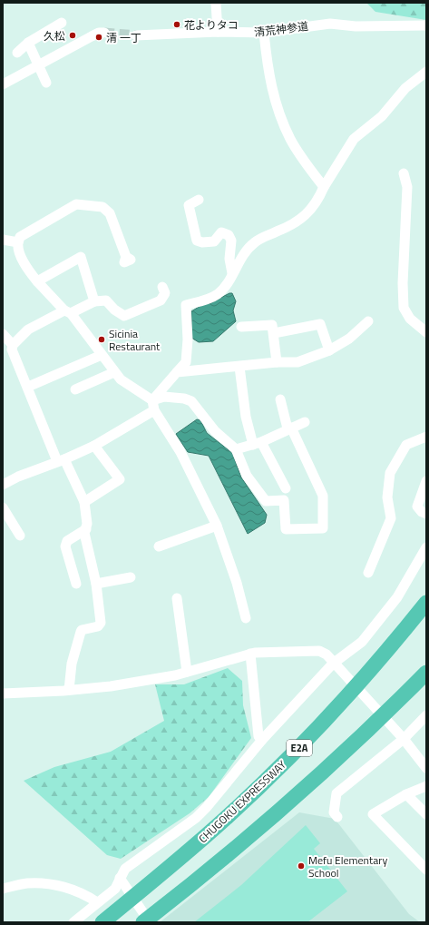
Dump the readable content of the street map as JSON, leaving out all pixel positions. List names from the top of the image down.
{
  "streets": {
    "highway": ["E2A", "CHUGOKU EXPRESSWAY"],
    "street": ["清荒神参道"]
  },
  "places": [
    "花よりタコ",
    "久松",
    "清 一丁",
    "Sicinia Restaurant",
    "Mefu Elementary School"
  ]
}
